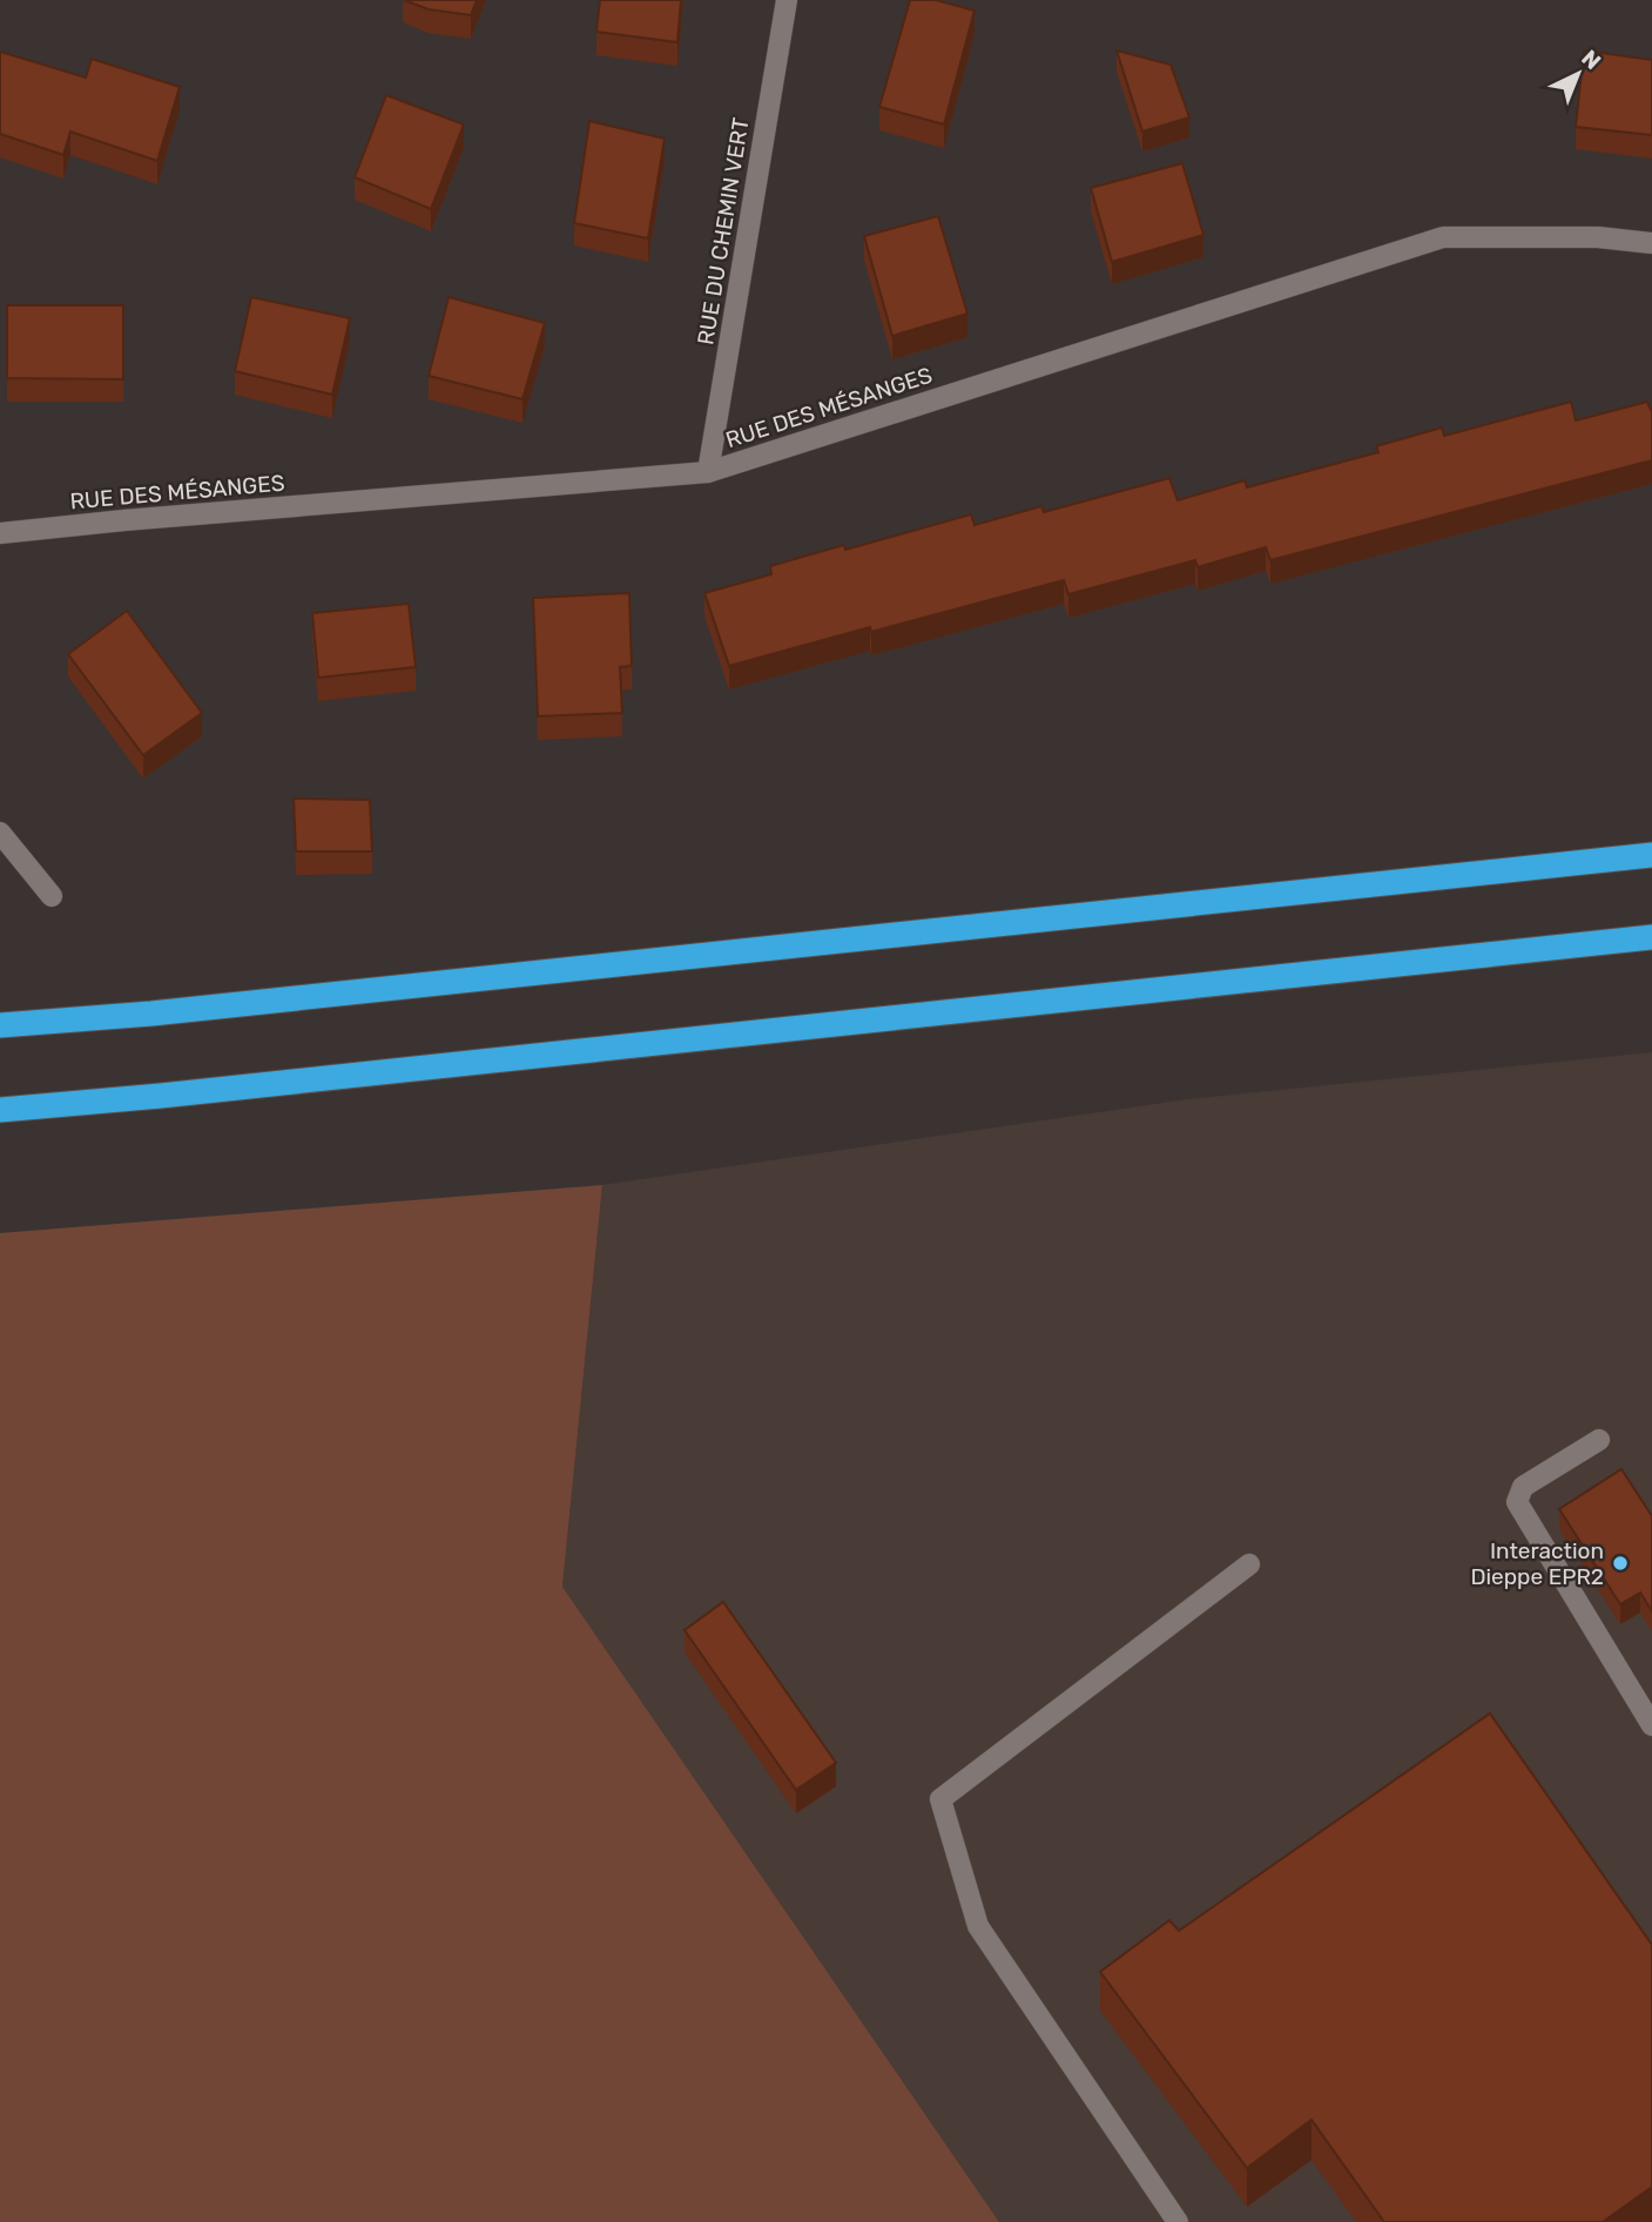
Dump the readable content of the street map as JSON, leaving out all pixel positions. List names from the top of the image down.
{
  "streets": {
    "street": ["RUE DU CHEMIN VERT", "RUE DES MÉSANGES"]
  },
  "crossings": [
    ["RUE DU CHEMIN VERT", "RUE DES MÉSANGES"]
  ],
  "places": ["Interaction Dieppe EPR2"],
  "north": "top right"
}
